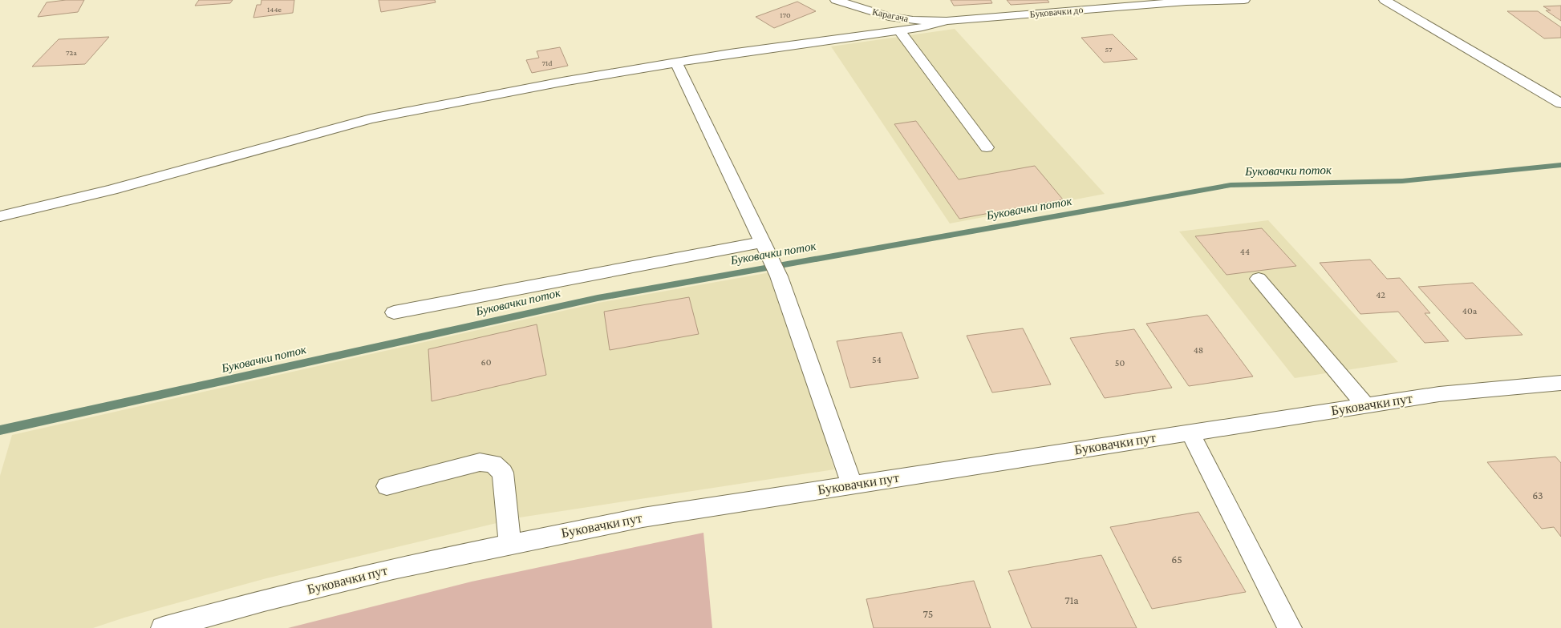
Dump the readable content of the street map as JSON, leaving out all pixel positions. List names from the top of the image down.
{
  "streets": {
    "street": ["Буковачки до", "Карагача", "Буковачки пут"]
  },
  "crossings": [
    ["Буковачки до", "Карагача"]
  ],
  "water": ["Буковачки поток"],
  "house_numbers": [
    "144e",
    "170",
    "57",
    "72a",
    "71d",
    "44",
    "42",
    "40a",
    "48",
    "54",
    "60",
    "50",
    "63",
    "65",
    "71a",
    "75"
  ]
}
